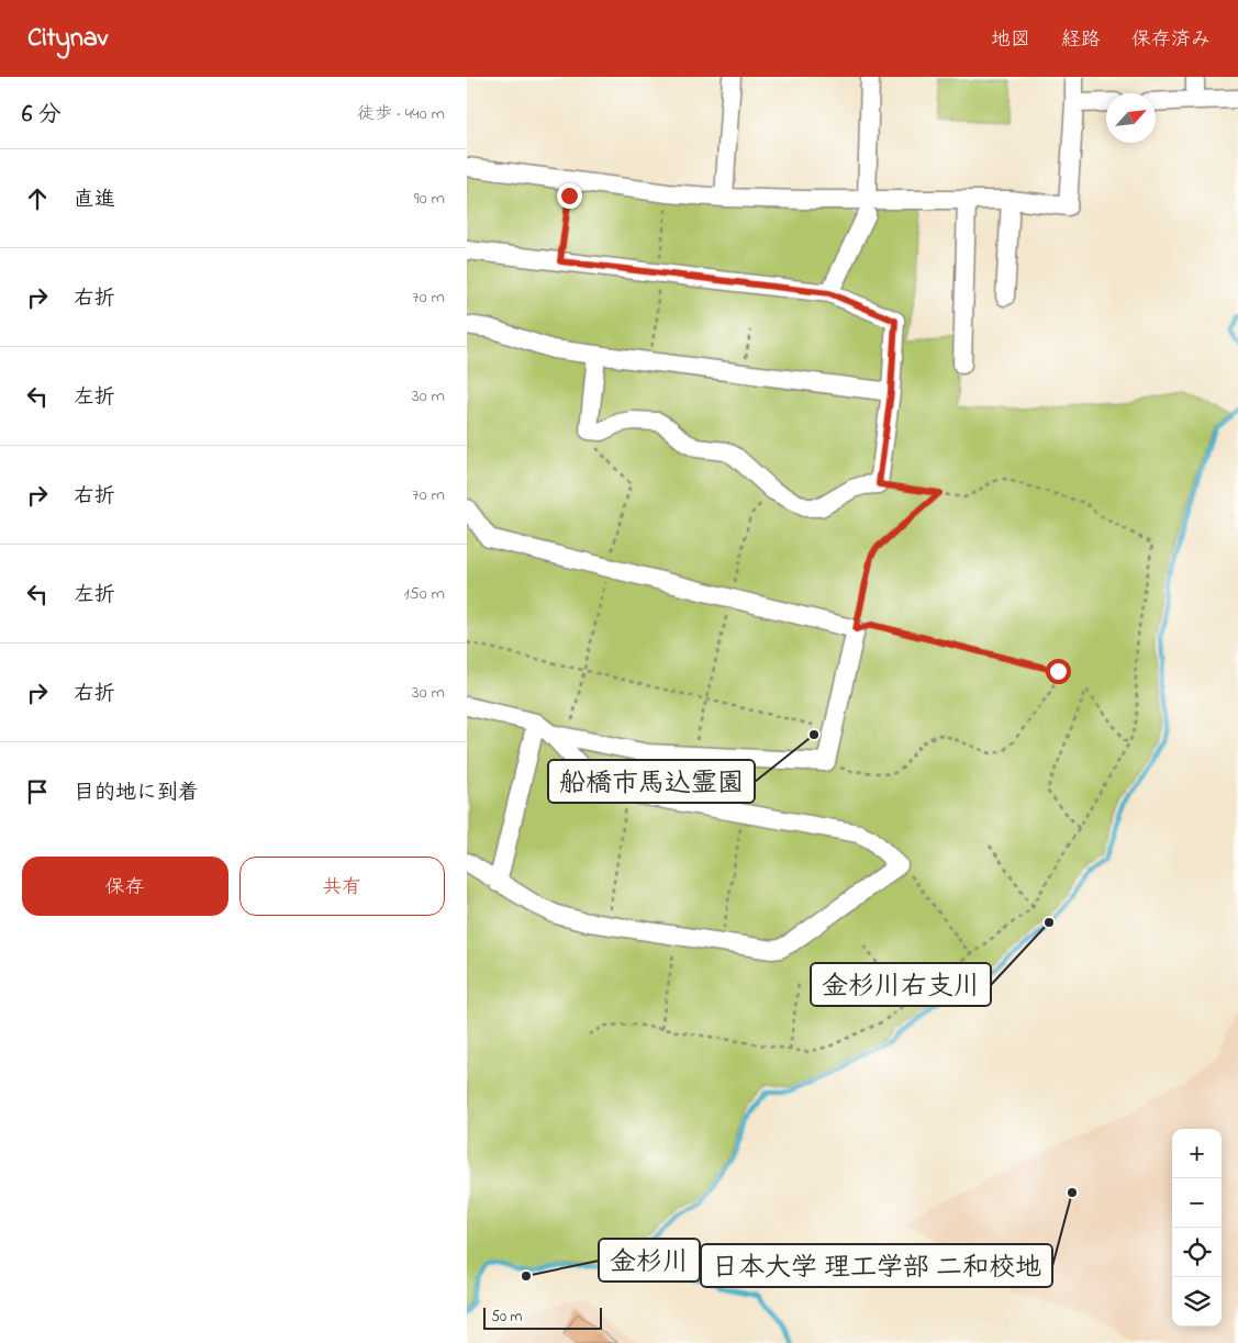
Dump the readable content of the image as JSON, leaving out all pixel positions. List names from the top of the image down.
{
  "places": [
    "船橋市馬込霊園",
    "金杉川右支川",
    "日本大学 理工学部 二和校地",
    "金杉川"
  ],
  "scale_bar": "50 m",
  "north": "top right",
  "page": {
    "header": "Citynav",
    "nav": ["地図", "経路", "保存済み"],
    "heading": ["6 分", "徒歩 · 440 m"],
    "list": [
      ["直進", "90 m"],
      ["右折", "70 m"],
      ["左折", "30 m"],
      ["右折", "70 m"],
      ["左折", "150 m"],
      ["右折", "30 m"],
      "目的地に到着"
    ],
    "buttons": ["保存", "共有"],
    "map_buttons": ["+", "−"],
    "scale": "50 m"
  }
}
